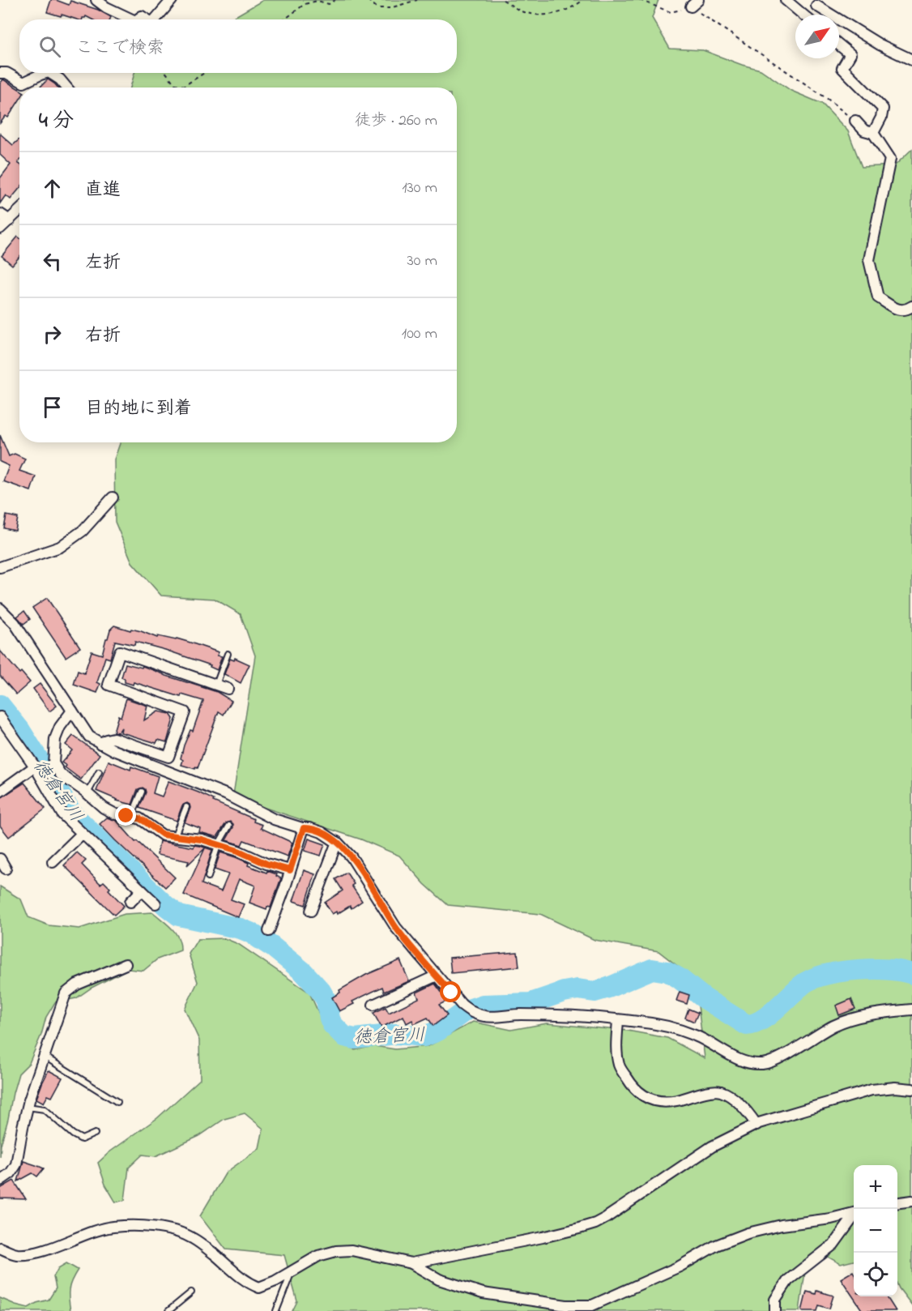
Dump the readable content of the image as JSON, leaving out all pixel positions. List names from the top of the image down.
{
  "water": ["徳倉宮川"],
  "north": "top right",
  "page": {
    "search": "ここで検索",
    "heading": ["4 分", "徒歩 · 260 m"],
    "list": [
      ["直進", "130 m"],
      ["左折", "30 m"],
      ["右折", "100 m"],
      "目的地に到着"
    ],
    "map_buttons": ["+", "−"]
  }
}
